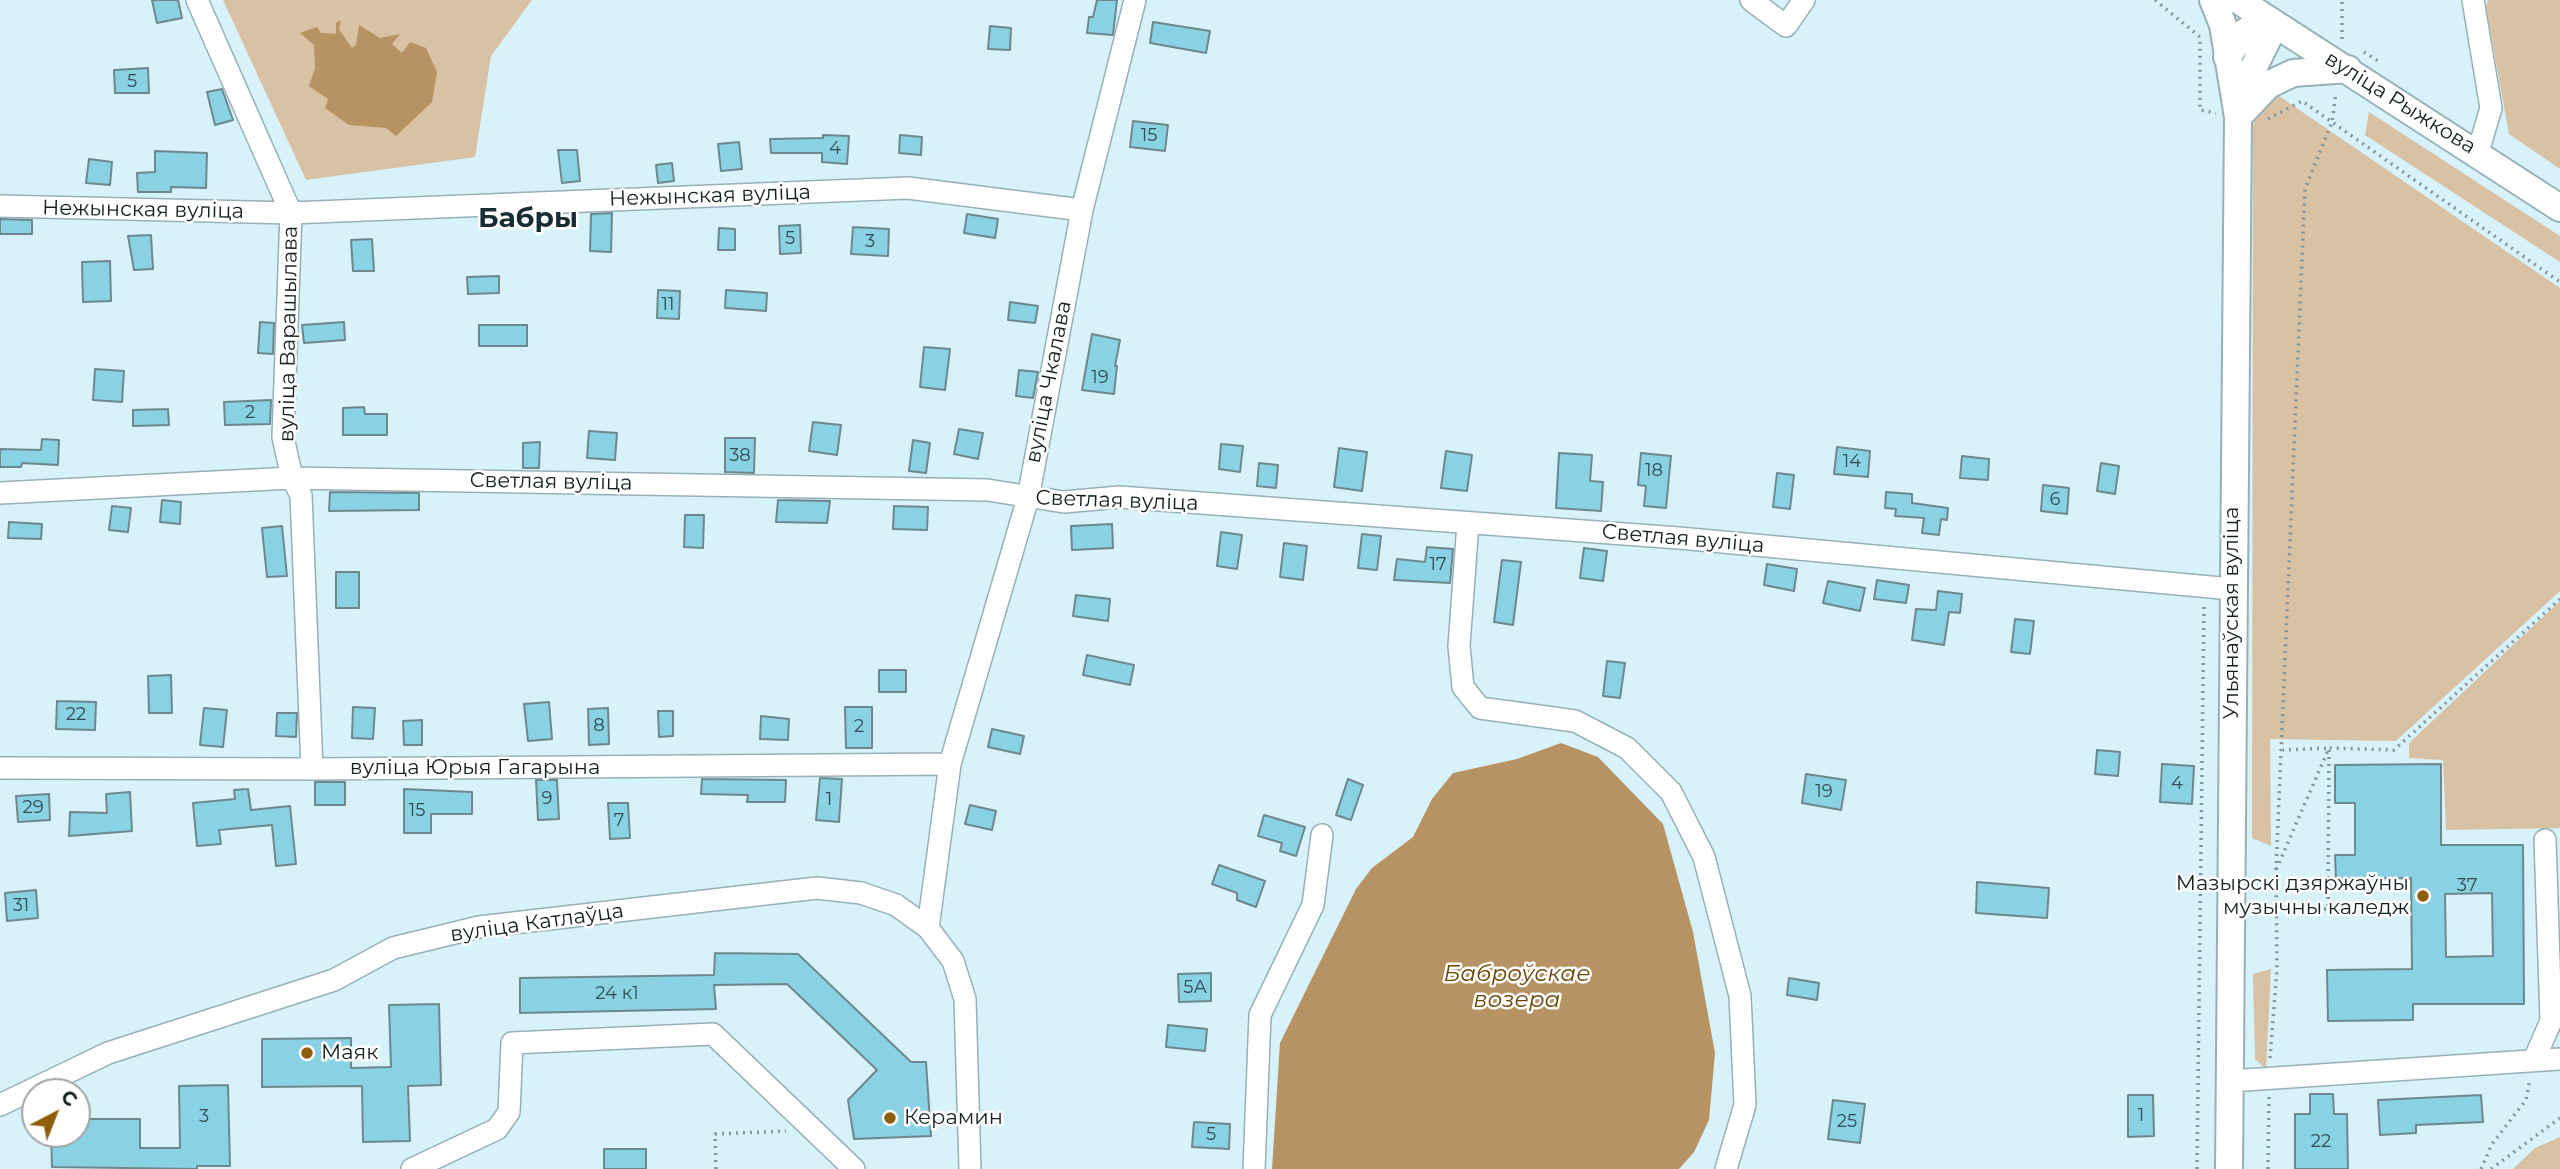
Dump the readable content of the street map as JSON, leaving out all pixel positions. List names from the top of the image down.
{
  "streets": {
    "main road": ["вуліца Рыжкова", "Ульянаўская вуліца"],
    "street": [
      "Нежынская вуліца",
      "вуліца Варашылава",
      "вуліца Чкалава",
      "Светлая вуліца",
      "вуліца Юрыя Гагарына",
      "вуліца Катлаўца"
    ]
  },
  "crossings": [
    ["Нежынская вуліца", "вуліца Варашылава"],
    ["Нежынская вуліца", "вуліца Чкалава"],
    ["вуліца Варашылава", "Светлая вуліца"],
    ["вуліца Варашылава", "вуліца Юрыя Гагарына"],
    ["вуліца Чкалава", "Светлая вуліца"],
    ["вуліца Чкалава", "вуліца Юрыя Гагарына"],
    ["вуліца Чкалава", "вуліца Катлаўца"],
    ["Светлая вуліца", "Ульянаўская вуліца"]
  ],
  "districts": ["Бабры"],
  "water": ["Баброўскае возера"],
  "places": ["Мазырскі дзяржаўны музычны каледж", "Маяк", "Керамин"],
  "house_numbers": [
    "5",
    "15",
    "4",
    "5",
    "3",
    "11",
    "19",
    "2",
    "38",
    "14",
    "18",
    "6",
    "17",
    "22",
    "8",
    "2",
    "4",
    "19",
    "9",
    "1",
    "29",
    "15",
    "7",
    "37",
    "31",
    "5А",
    "24 к1",
    "1",
    "3",
    "25",
    "5",
    "22"
  ],
  "north": "top right"
}
